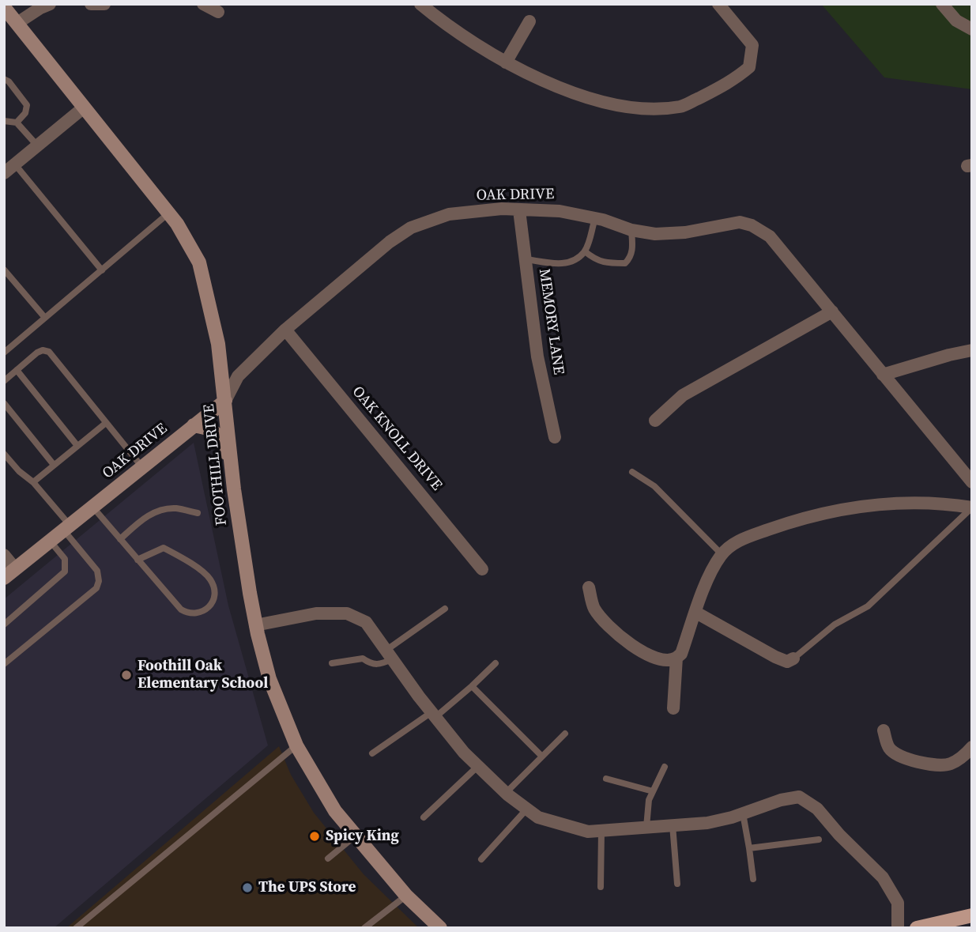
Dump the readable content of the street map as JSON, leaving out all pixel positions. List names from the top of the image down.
{
  "streets": {
    "street": [
      "OAK DRIVE",
      "MEMORY LANE",
      "OAK KNOLL DRIVE",
      "FOOTHILL DRIVE"
    ]
  },
  "crossings": [
    ["OAK DRIVE", "MEMORY LANE"],
    ["OAK DRIVE", "OAK KNOLL DRIVE"],
    ["OAK DRIVE", "FOOTHILL DRIVE"]
  ],
  "places": ["Foothill Oak Elementary School", "Spicy King", "The UPS Store"]
}
